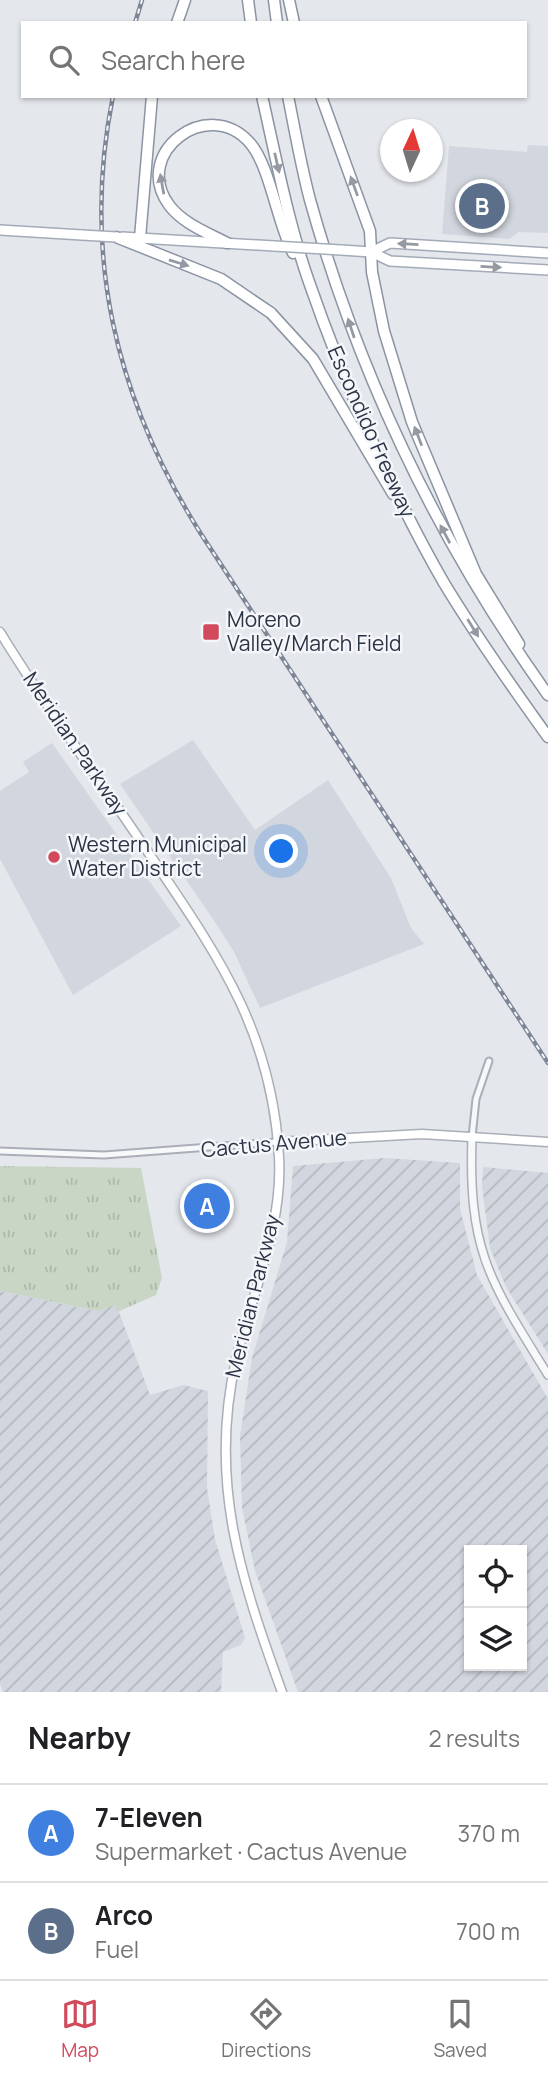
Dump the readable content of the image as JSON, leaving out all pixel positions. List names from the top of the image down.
{
  "streets": {
    "highway": ["Escondido Freeway"],
    "main road": ["Meridian Parkway", "Cactus Avenue"]
  },
  "crossings": [
    ["Meridian Parkway", "Cactus Avenue"]
  ],
  "places": {
    "transit": ["Moreno Valley/March Field"],
    "other": ["Western Municipal Water District"]
  },
  "north": "top",
  "page": {
    "search": "Search here",
    "pins": ["B", "A"],
    "heading": ["Nearby", "2 results"],
    "list": [
      {
        "mark": "A",
        "name": "7-Eleven",
        "note": "Supermarket · Cactus Avenue",
        "value": "370 m"
      },
      {
        "mark": "B",
        "name": "Arco",
        "note": "Fuel",
        "value": "700 m"
      }
    ],
    "nav": ["Map", "Directions", "Saved"]
  }
}
